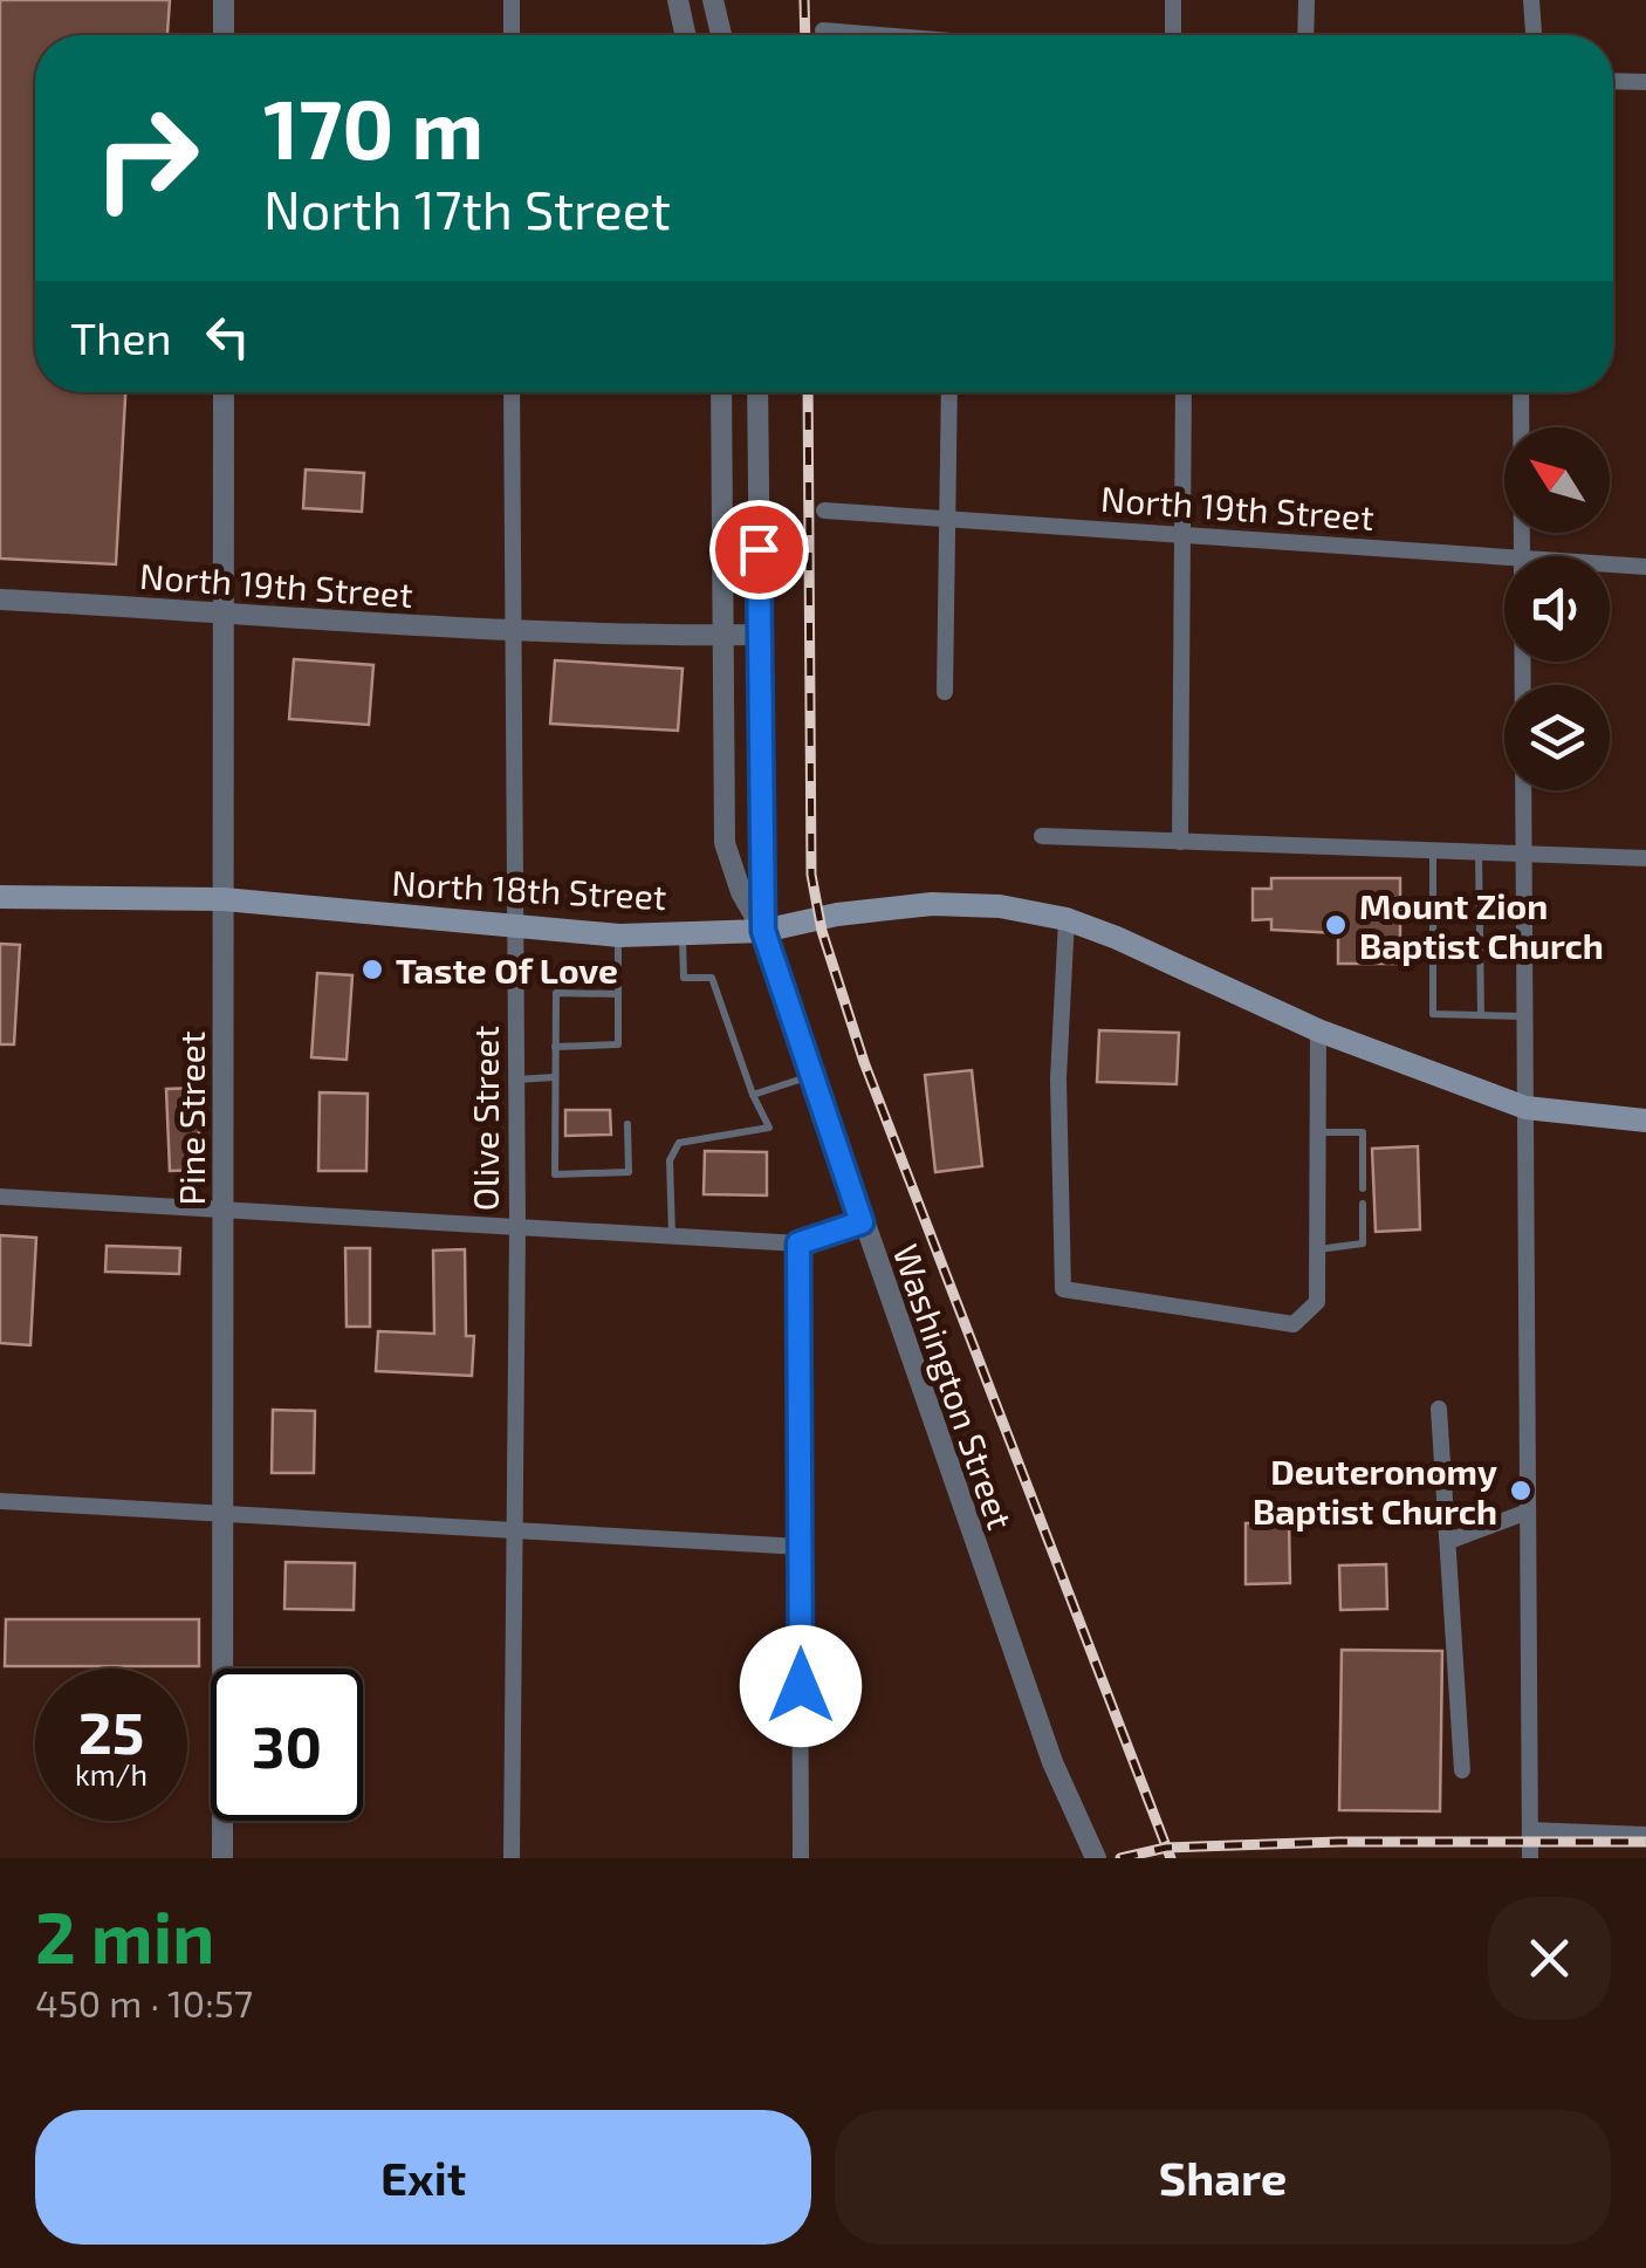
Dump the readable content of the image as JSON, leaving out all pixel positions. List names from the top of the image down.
{
  "streets": {
    "main road": ["North 18th Street"],
    "street": [
      "North 19th Street",
      "Pine Street",
      "Olive Street",
      "Washington Street"
    ]
  },
  "crossings": [
    ["North 19th Street", "Pine Street"],
    ["North 19th Street", "Olive Street"],
    ["North 19th Street", "Washington Street"],
    ["North 18th Street", "Pine Street"],
    ["North 18th Street", "Olive Street"],
    ["North 18th Street", "Washington Street"]
  ],
  "places": ["Mount Zion Baptist Church", "Taste Of Love", "Deuteronomy Baptist Church"],
  "north": "top left",
  "page": {
    "turn": ["170 m", "North 17th Street"],
    "then": "Then",
    "speed": "25 km/h",
    "limit": "30",
    "heading": ["2 min", "450 m · 10:57"],
    "buttons": ["Exit", "Share"]
  }
}
